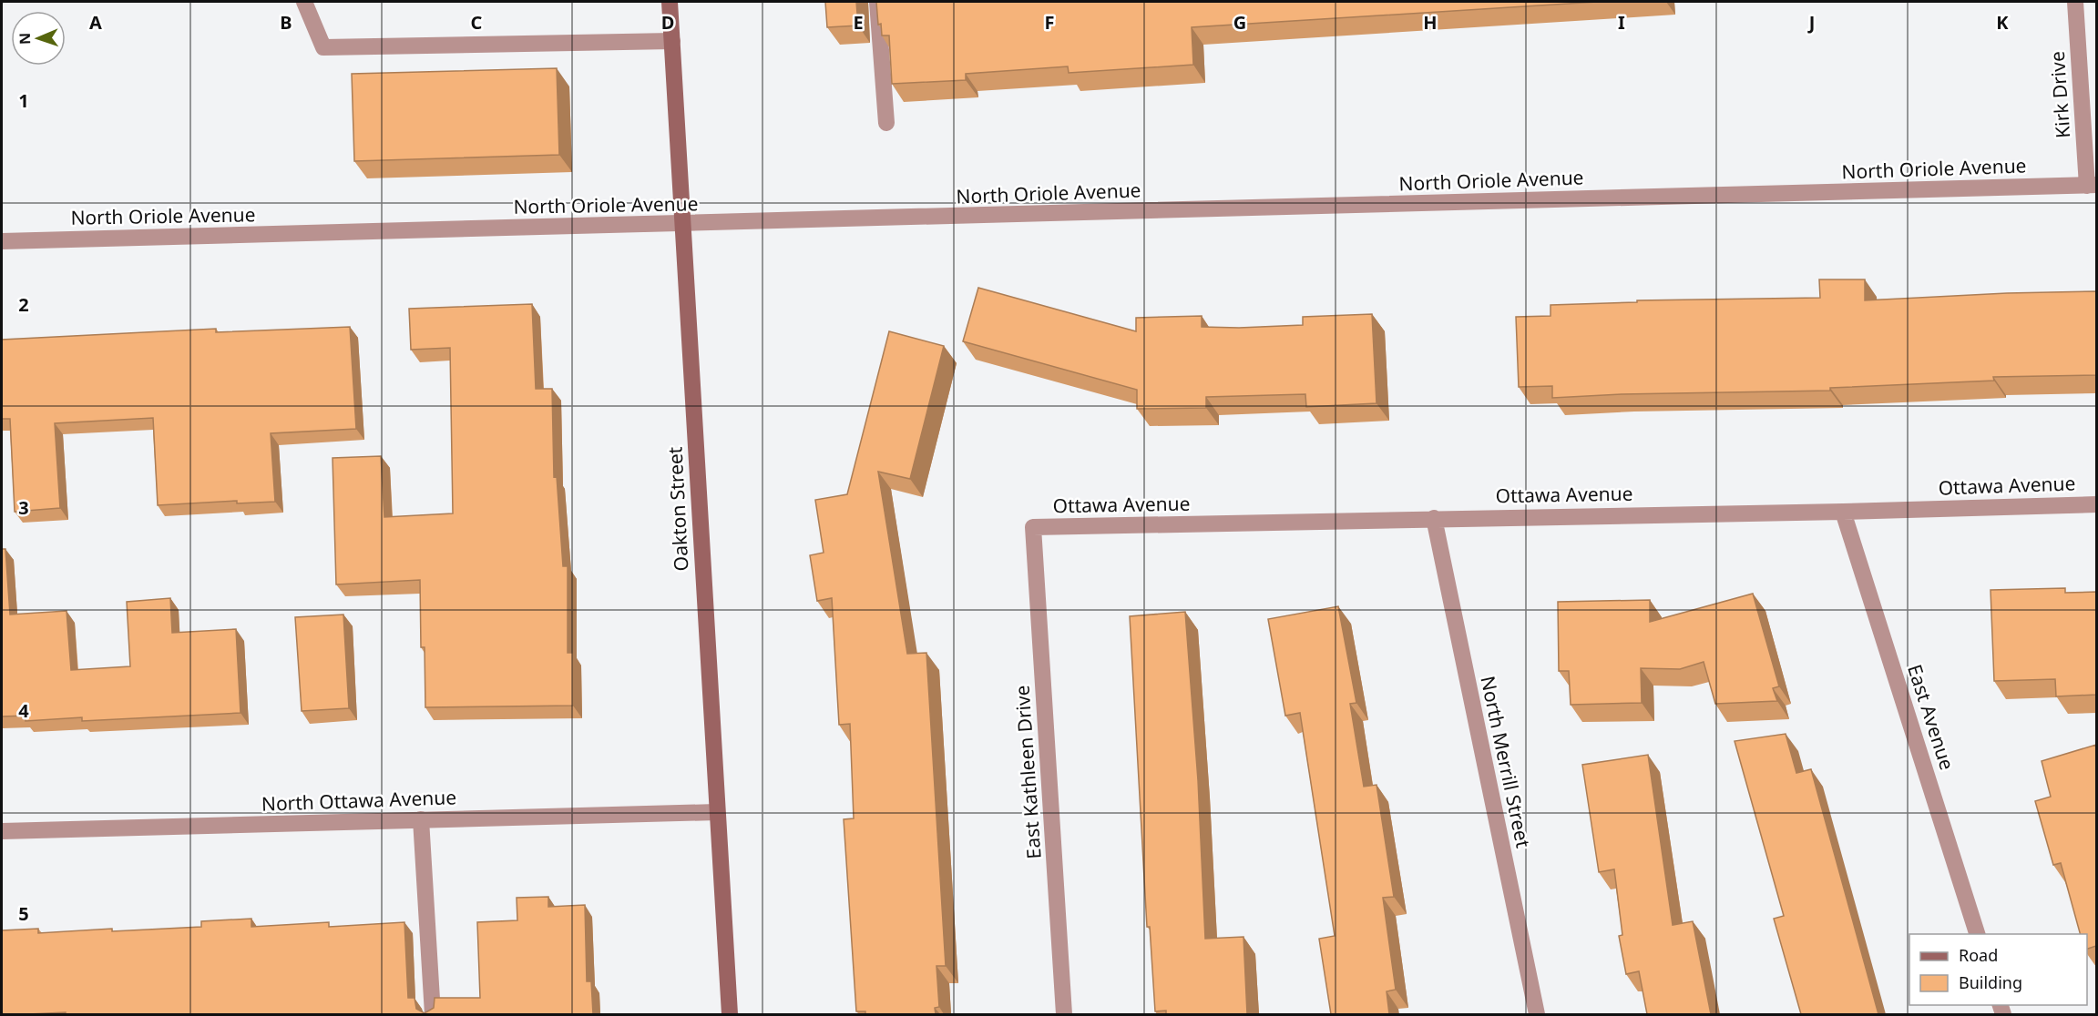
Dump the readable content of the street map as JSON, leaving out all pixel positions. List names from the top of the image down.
{
  "streets": {
    "main road": ["Oakton Street"],
    "street": [
      "Kirk Drive",
      "North Oriole Avenue",
      "Ottawa Avenue",
      "East Avenue",
      "North Merrill Street",
      "East Kathleen Drive",
      "North Ottawa Avenue"
    ]
  },
  "crossings": [
    ["Kirk Drive", "North Oriole Avenue"],
    ["North Oriole Avenue", "Oakton Street"],
    ["Ottawa Avenue", "East Avenue"],
    ["Ottawa Avenue", "North Merrill Street"],
    ["Ottawa Avenue", "East Kathleen Drive"],
    ["Oakton Street", "North Ottawa Avenue"]
  ],
  "legend": ["Road", "Building"],
  "north": "left",
  "grid": {
    "columns": [
      "A",
      "B",
      "C",
      "D",
      "E",
      "F",
      "G",
      "H",
      "I",
      "J",
      "K"
    ],
    "rows": [
      "1",
      "2",
      "3",
      "4",
      "5"
    ]
  }
}
